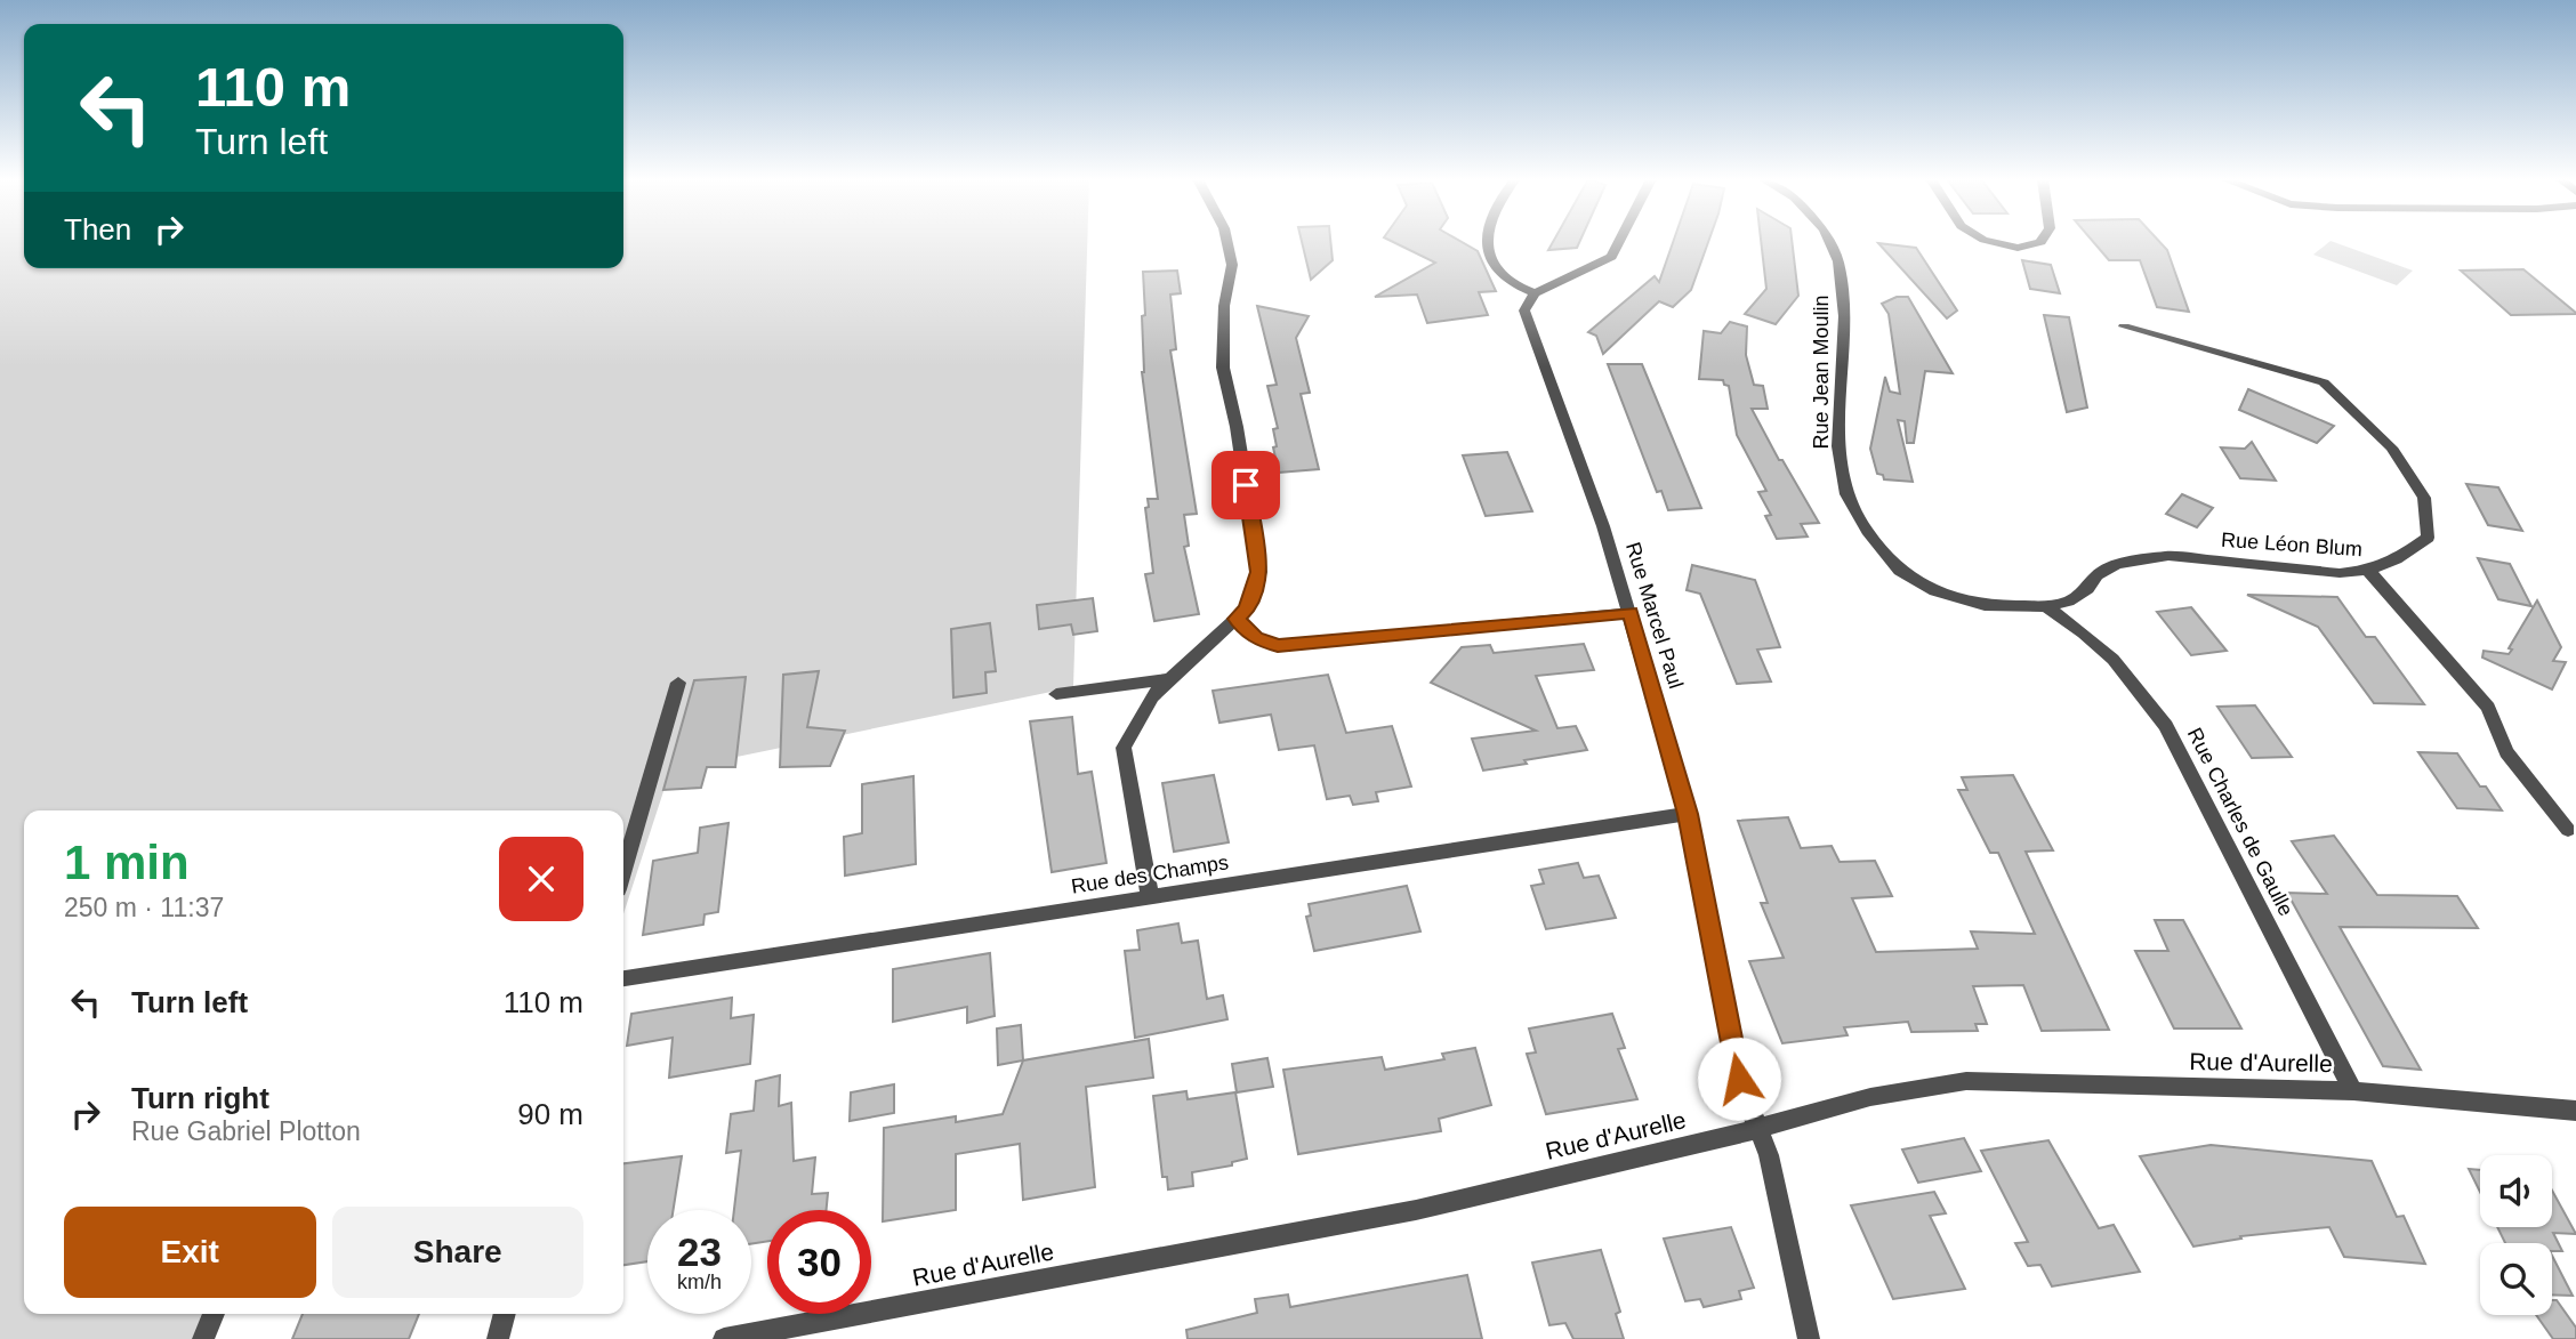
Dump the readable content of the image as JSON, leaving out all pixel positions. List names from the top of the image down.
{
  "streets": {
    "street": [
      "Rue Jean Moulin",
      "Rue Léon Blum",
      "Rue Marcel Paul",
      "Rue Charles de Gaulle",
      "Rue des Champs",
      "Rue d'Aurelle"
    ]
  },
  "crossings": [
    ["Rue Jean Moulin", "Rue Léon Blum"],
    ["Rue Jean Moulin", "Rue Charles de Gaulle"],
    ["Rue Léon Blum", "Rue Charles de Gaulle"],
    ["Rue Marcel Paul", "Rue des Champs"],
    ["Rue Marcel Paul", "Rue d'Aurelle"],
    ["Rue Charles de Gaulle", "Rue d'Aurelle"]
  ],
  "page": {
    "turn": ["110 m", "Turn left"],
    "then": "Then",
    "heading": ["1 min", "250 m · 11:37"],
    "list": [
      {
        "name": "Turn left",
        "value": "110 m"
      },
      {
        "name": "Turn right",
        "note": "Rue Gabriel Plotton",
        "value": "90 m"
      }
    ],
    "buttons": ["Exit", "Share"],
    "speed": "23 km/h",
    "limit": "30"
  }
}
